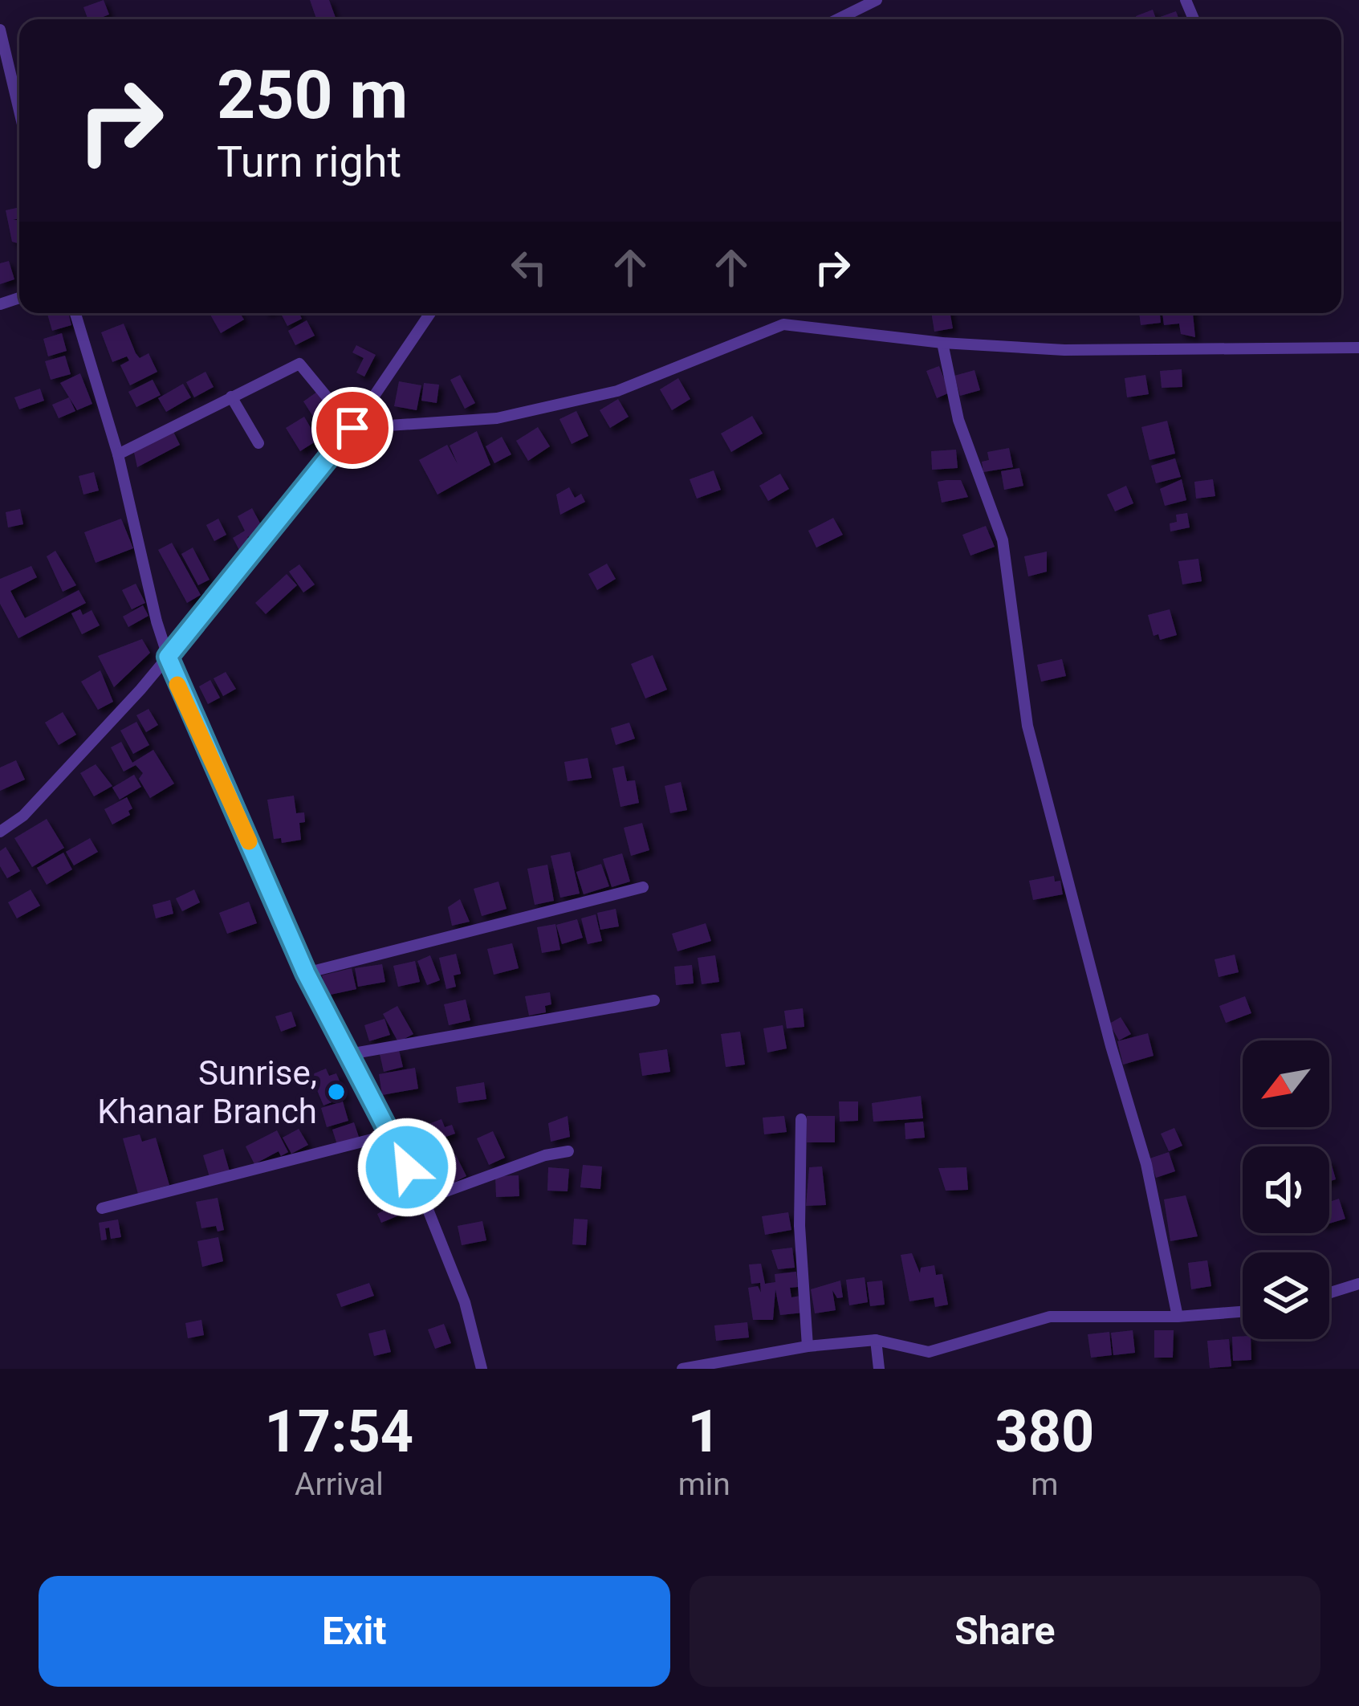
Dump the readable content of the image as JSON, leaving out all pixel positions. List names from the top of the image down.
{
  "places": ["Sunrise, Khanar Branch"],
  "north": "bottom left",
  "page": {
    "turn": ["250 m", "Turn right"],
    "eta": [
      "17:54",
      "Arrival",
      "1",
      "min",
      "380",
      "m"
    ],
    "buttons": ["Exit", "Share"]
  }
}
